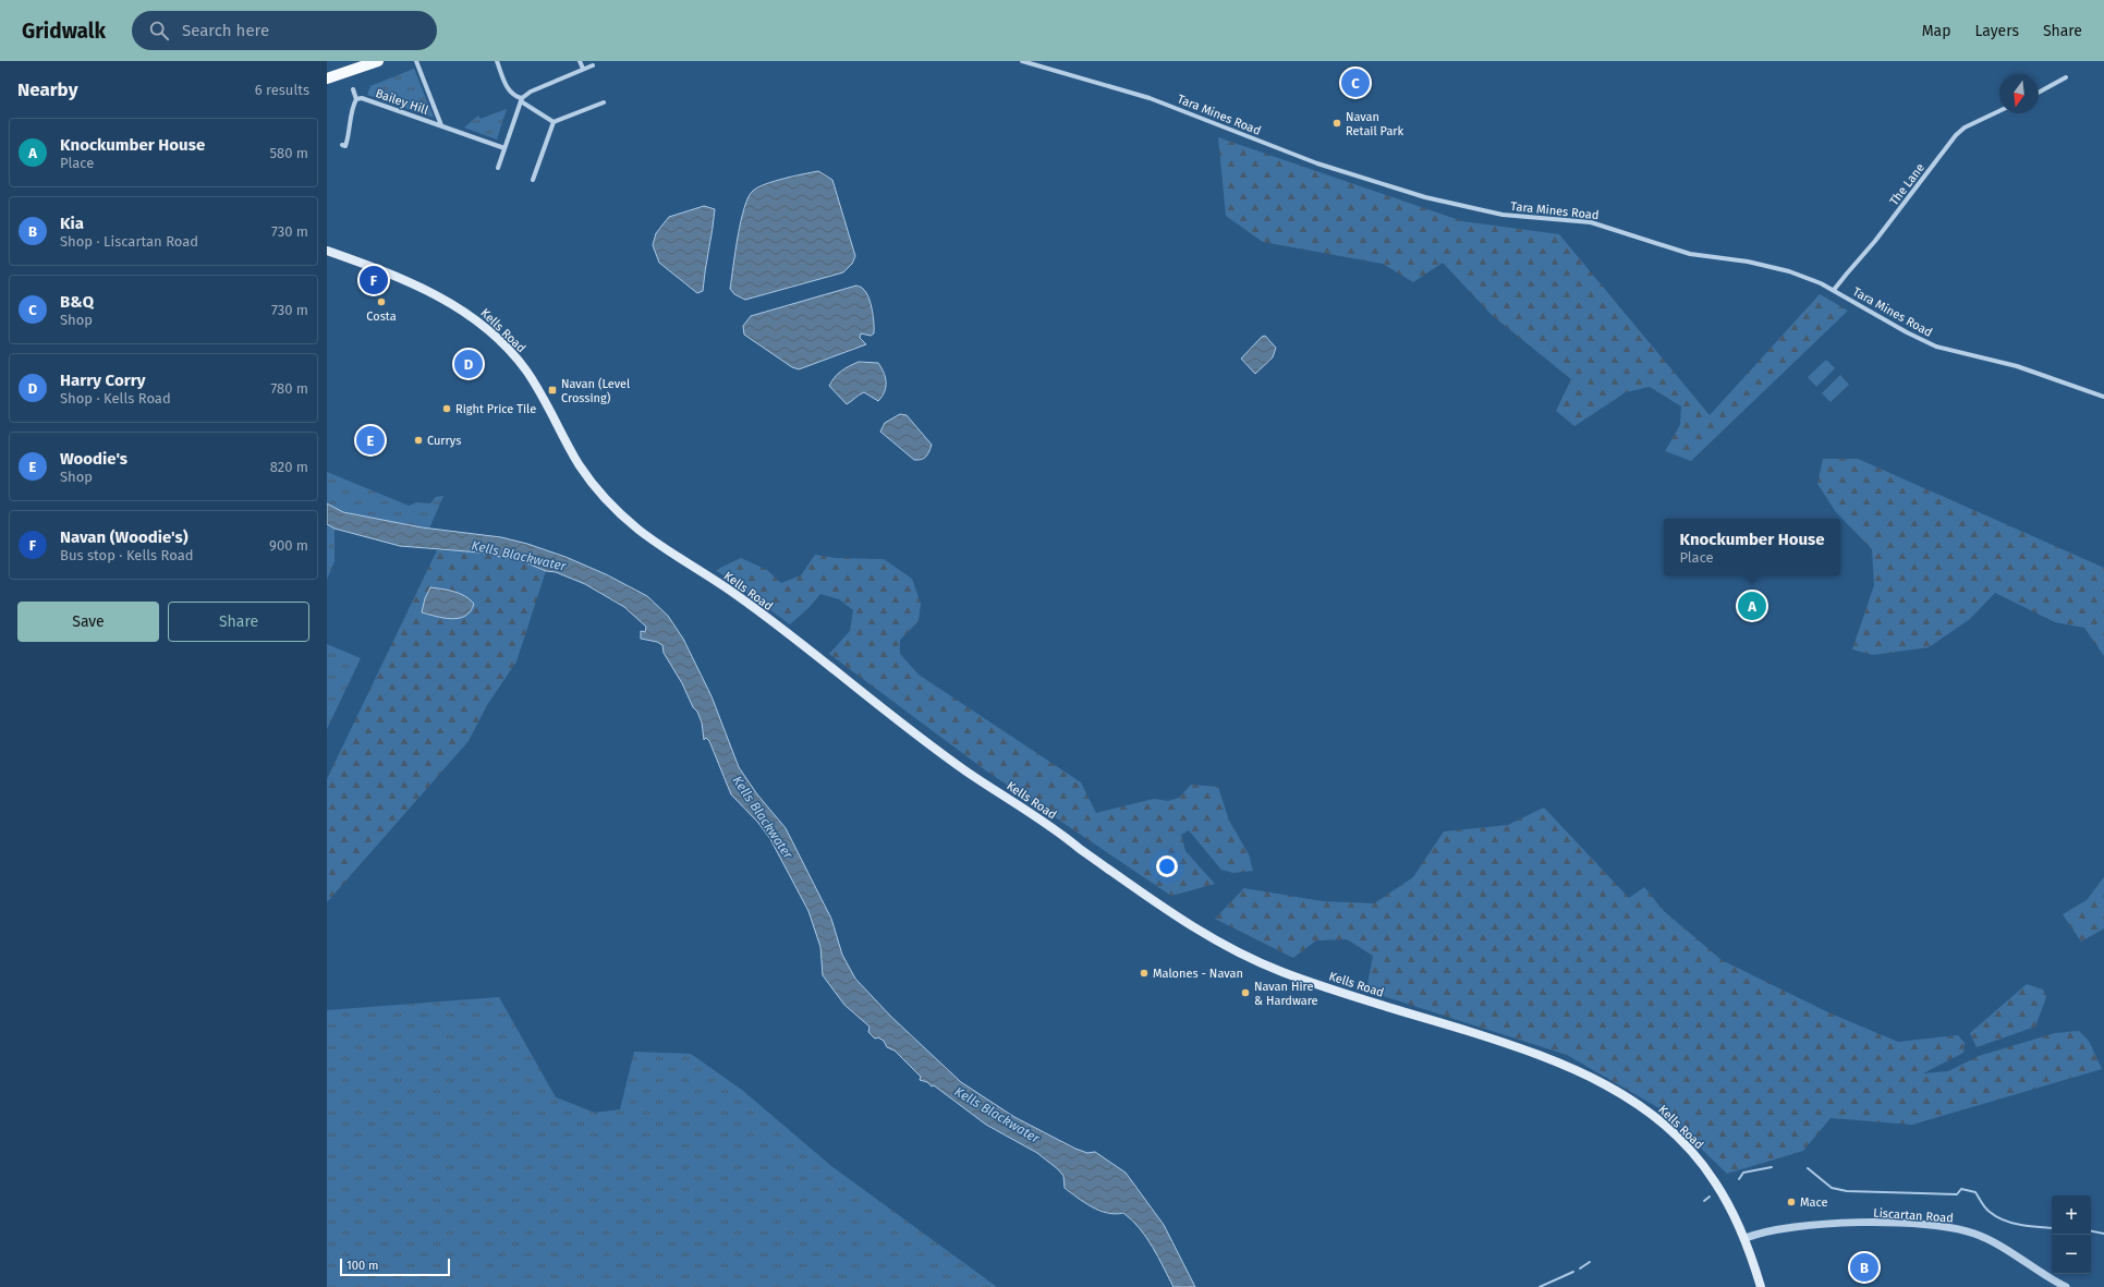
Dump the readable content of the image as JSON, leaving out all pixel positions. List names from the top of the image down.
{
  "streets": {
    "main road": ["Kells Road"],
    "street": [
      "Bailey Hill",
      "Tara Mines Road",
      "The Lane",
      "Liscartan Road"
    ]
  },
  "crossings": [
    ["Tara Mines Road", "The Lane"],
    ["Kells Road", "Liscartan Road"]
  ],
  "water": ["Kells Blackwater"],
  "places": {
    "other": [
      "Navan Retail Park",
      "Costa",
      "Right Price Tile",
      "Currys",
      "Malones - Navan",
      "Navan Hire & Hardware",
      "Mace"
    ],
    "transit": ["Navan (Level Crossing)"]
  },
  "scale_bar": "100 m",
  "north": "bottom",
  "page": {
    "header": "Gridwalk",
    "search": "Search here",
    "nav": ["Map", "Layers", "Share"],
    "heading": ["Nearby", "6 results"],
    "pins": [
      "C",
      "F",
      "D",
      "E",
      "A",
      "B"
    ],
    "list": [
      {
        "mark": "A",
        "name": "Knockumber House",
        "note": "Place",
        "value": "580 m"
      },
      {
        "mark": "B",
        "name": "Kia",
        "note": "Shop · Liscartan Road",
        "value": "730 m"
      },
      {
        "mark": "C",
        "name": "B&Q",
        "note": "Shop",
        "value": "730 m"
      },
      {
        "mark": "D",
        "name": "Harry Corry",
        "note": "Shop · Kells Road",
        "value": "780 m"
      },
      {
        "mark": "E",
        "name": "Woodie's",
        "note": "Shop",
        "value": "820 m"
      },
      {
        "mark": "F",
        "name": "Navan (Woodie's)",
        "note": "Bus stop · Kells Road",
        "value": "900 m"
      }
    ],
    "popup": ["Knockumber House", "Place"],
    "buttons": ["Save", "Share"],
    "map_buttons": ["+", "−"],
    "scale": "100 m"
  }
}
